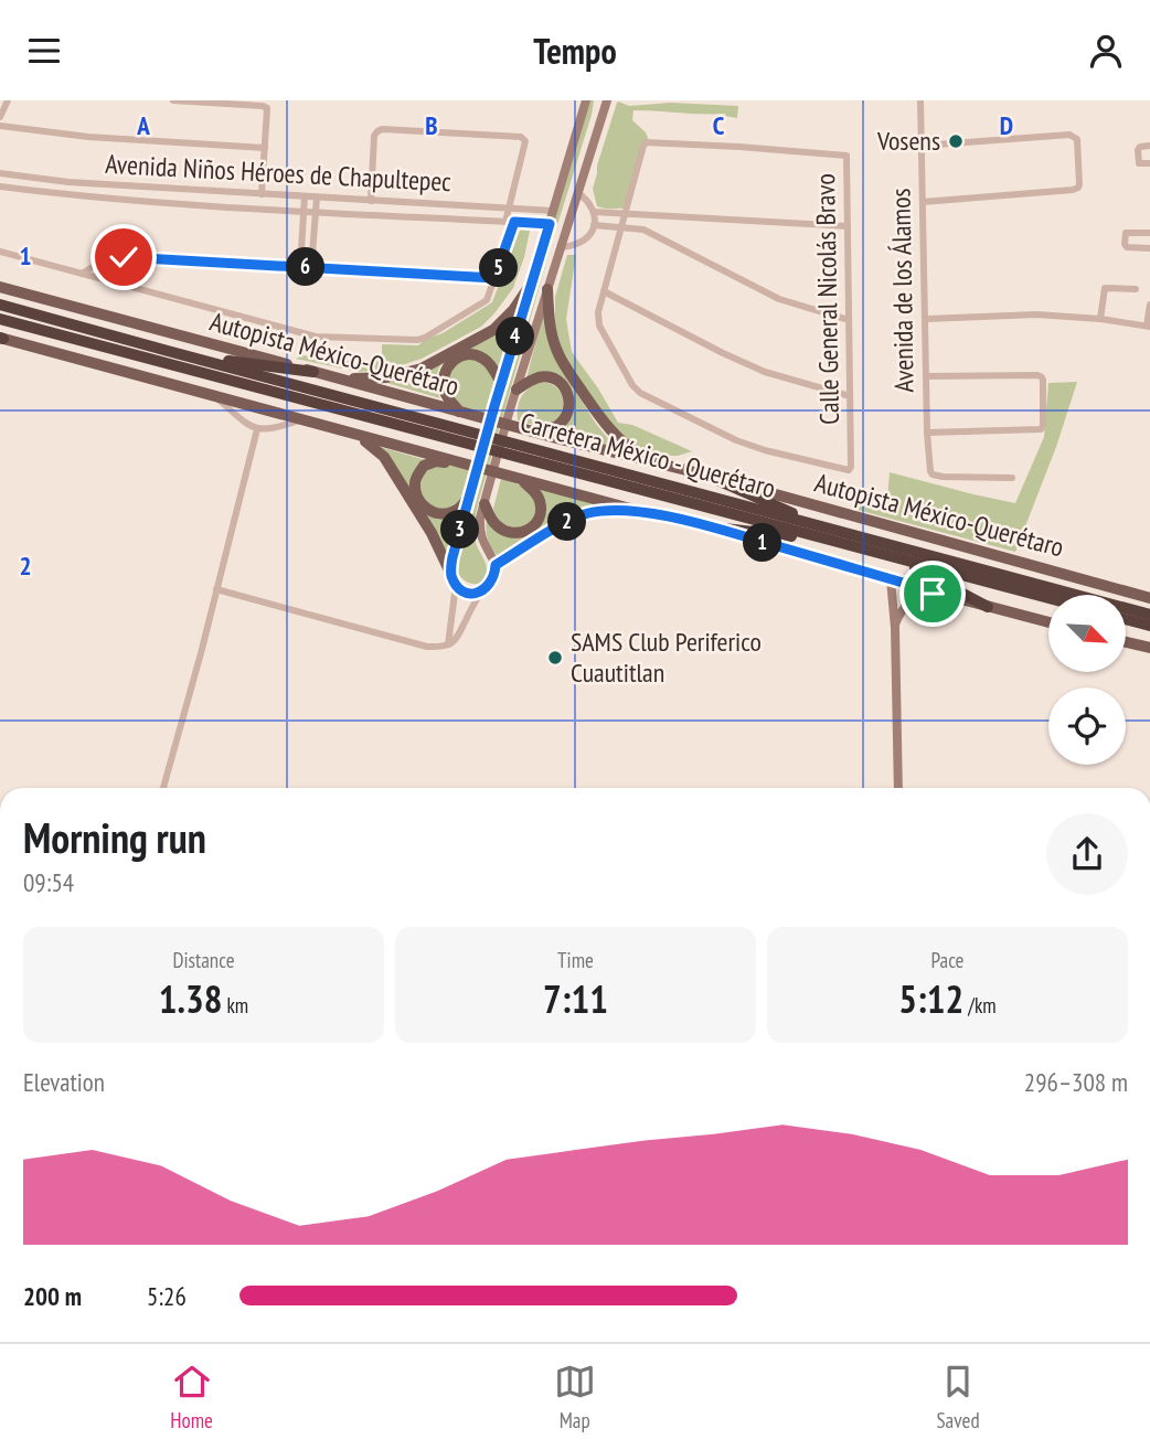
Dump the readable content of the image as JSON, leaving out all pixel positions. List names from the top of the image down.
{
  "streets": {
    "highway": ["Carretera México - Querétaro"],
    "main road": ["Autopista México-Querétaro"],
    "street": ["Avenida Niños Héroes de Chapultepec", "Avenida de los Álamos", "Calle General Nicolás Bravo"]
  },
  "places": ["Vosens", "SAMS Club Periferico Cuautitlan"],
  "north": "bottom right",
  "page": {
    "header": "Tempo",
    "pins": [
      "6",
      "5",
      "4",
      "2",
      "3",
      "1"
    ],
    "heading": ["Morning run", "09:54"],
    "stats": [
      ["Distance", "1.38 km"],
      ["Time", "7:11"],
      ["Pace", "5:12 /km"]
    ],
    "chart": ["Elevation", "296–308 m"],
    "list": [
      {
        "name": "200 m",
        "note": "5:26"
      }
    ],
    "tabs": ["Home", "Map", "Saved"]
  },
  "grid": {
    "columns": [
      "A",
      "B",
      "C",
      "D"
    ],
    "rows": ["1", "2"]
  }
}
